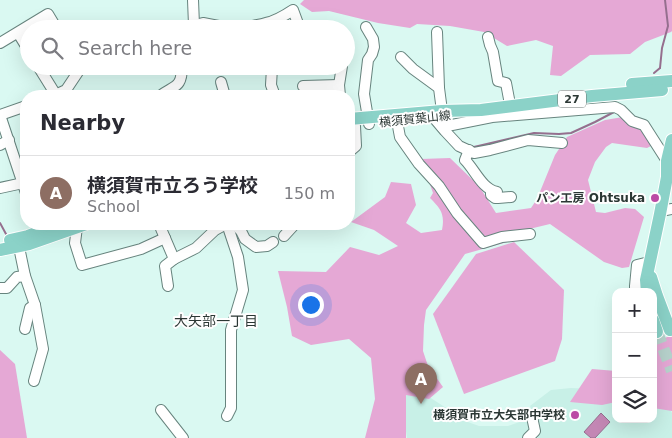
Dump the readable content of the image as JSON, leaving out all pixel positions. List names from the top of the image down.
{
  "streets": {
    "main road": ["27", "横須賀葉山線"]
  },
  "districts": ["大矢部一丁目"],
  "places": ["パン工房 Ohtsuka", "横須賀市立大矢部中学校"],
  "page": {
    "search": "Search here",
    "heading": "Nearby",
    "list": [
      {
        "mark": "A",
        "name": "横須賀市立ろう学校",
        "note": "School",
        "value": "150 m"
      }
    ],
    "map_buttons": ["+", "−"],
    "pins": "A"
  }
}
